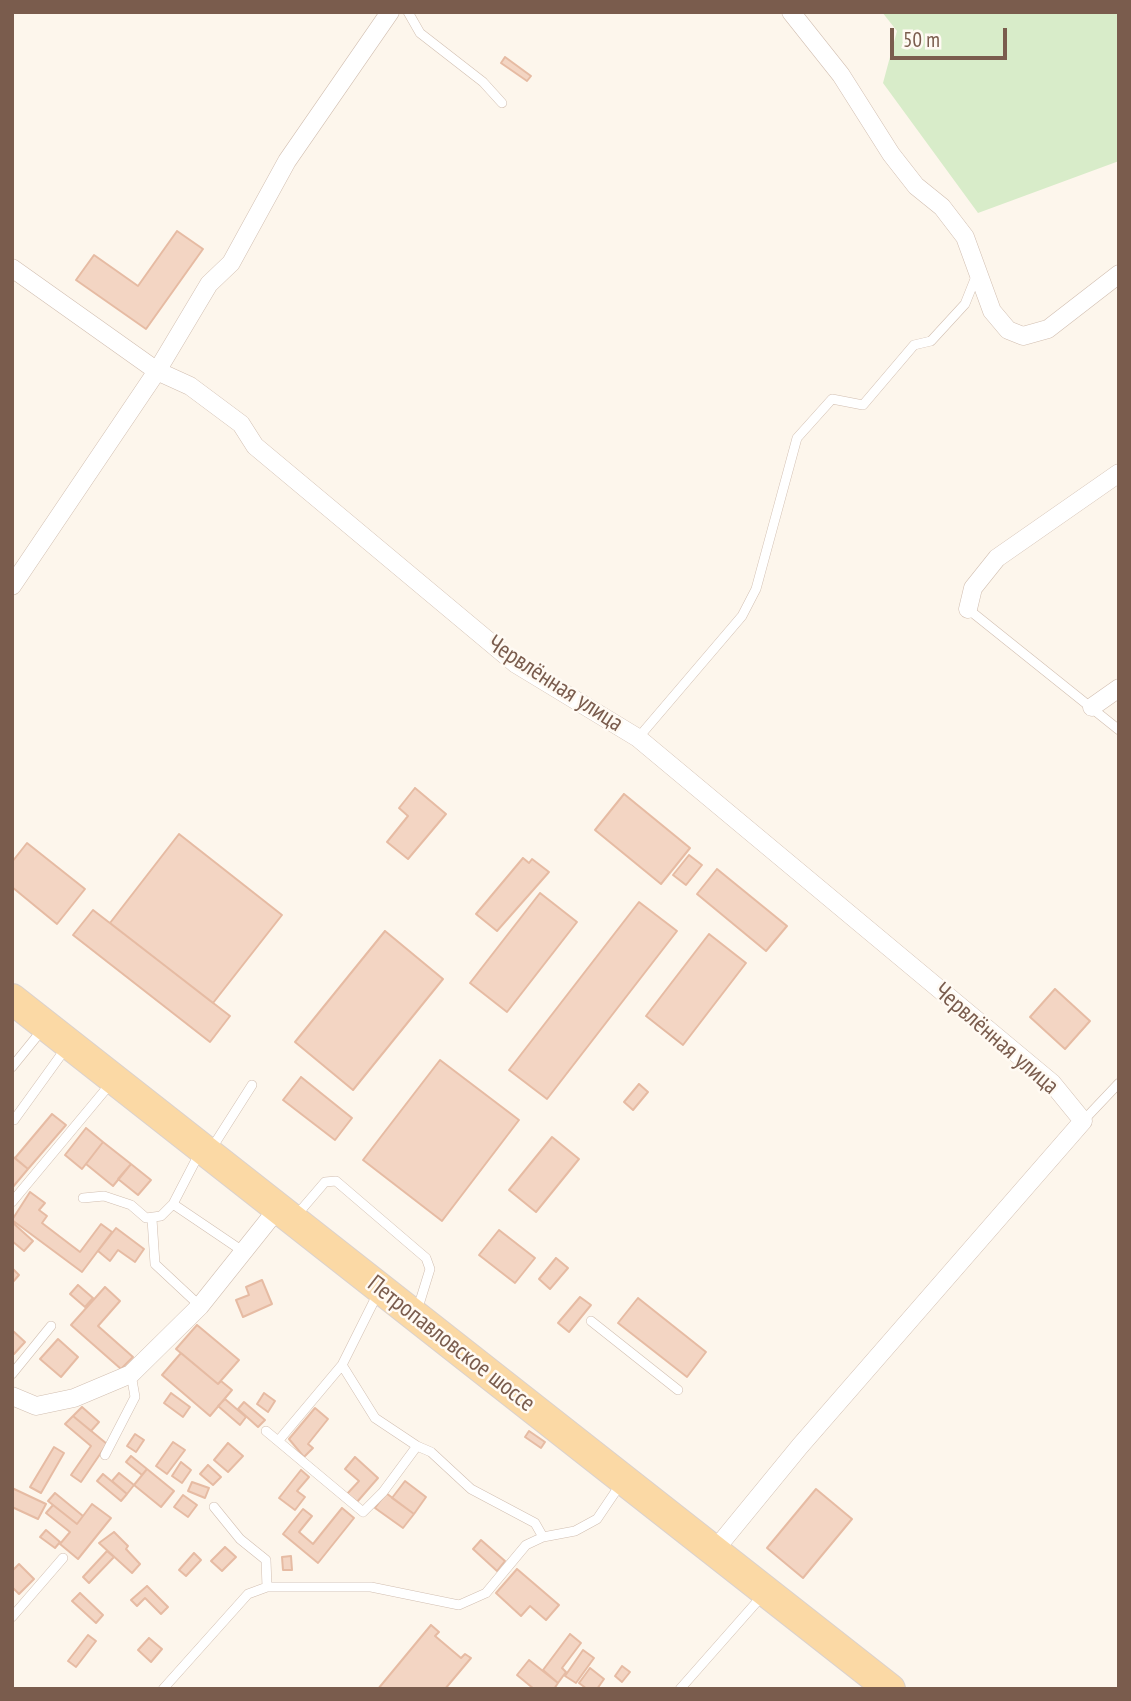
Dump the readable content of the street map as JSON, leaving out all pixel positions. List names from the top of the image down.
{
  "streets": {
    "main road": ["Петропавловское шоссе"],
    "street": ["Червлённая улица"]
  },
  "scale_bar": "50 m"
}
